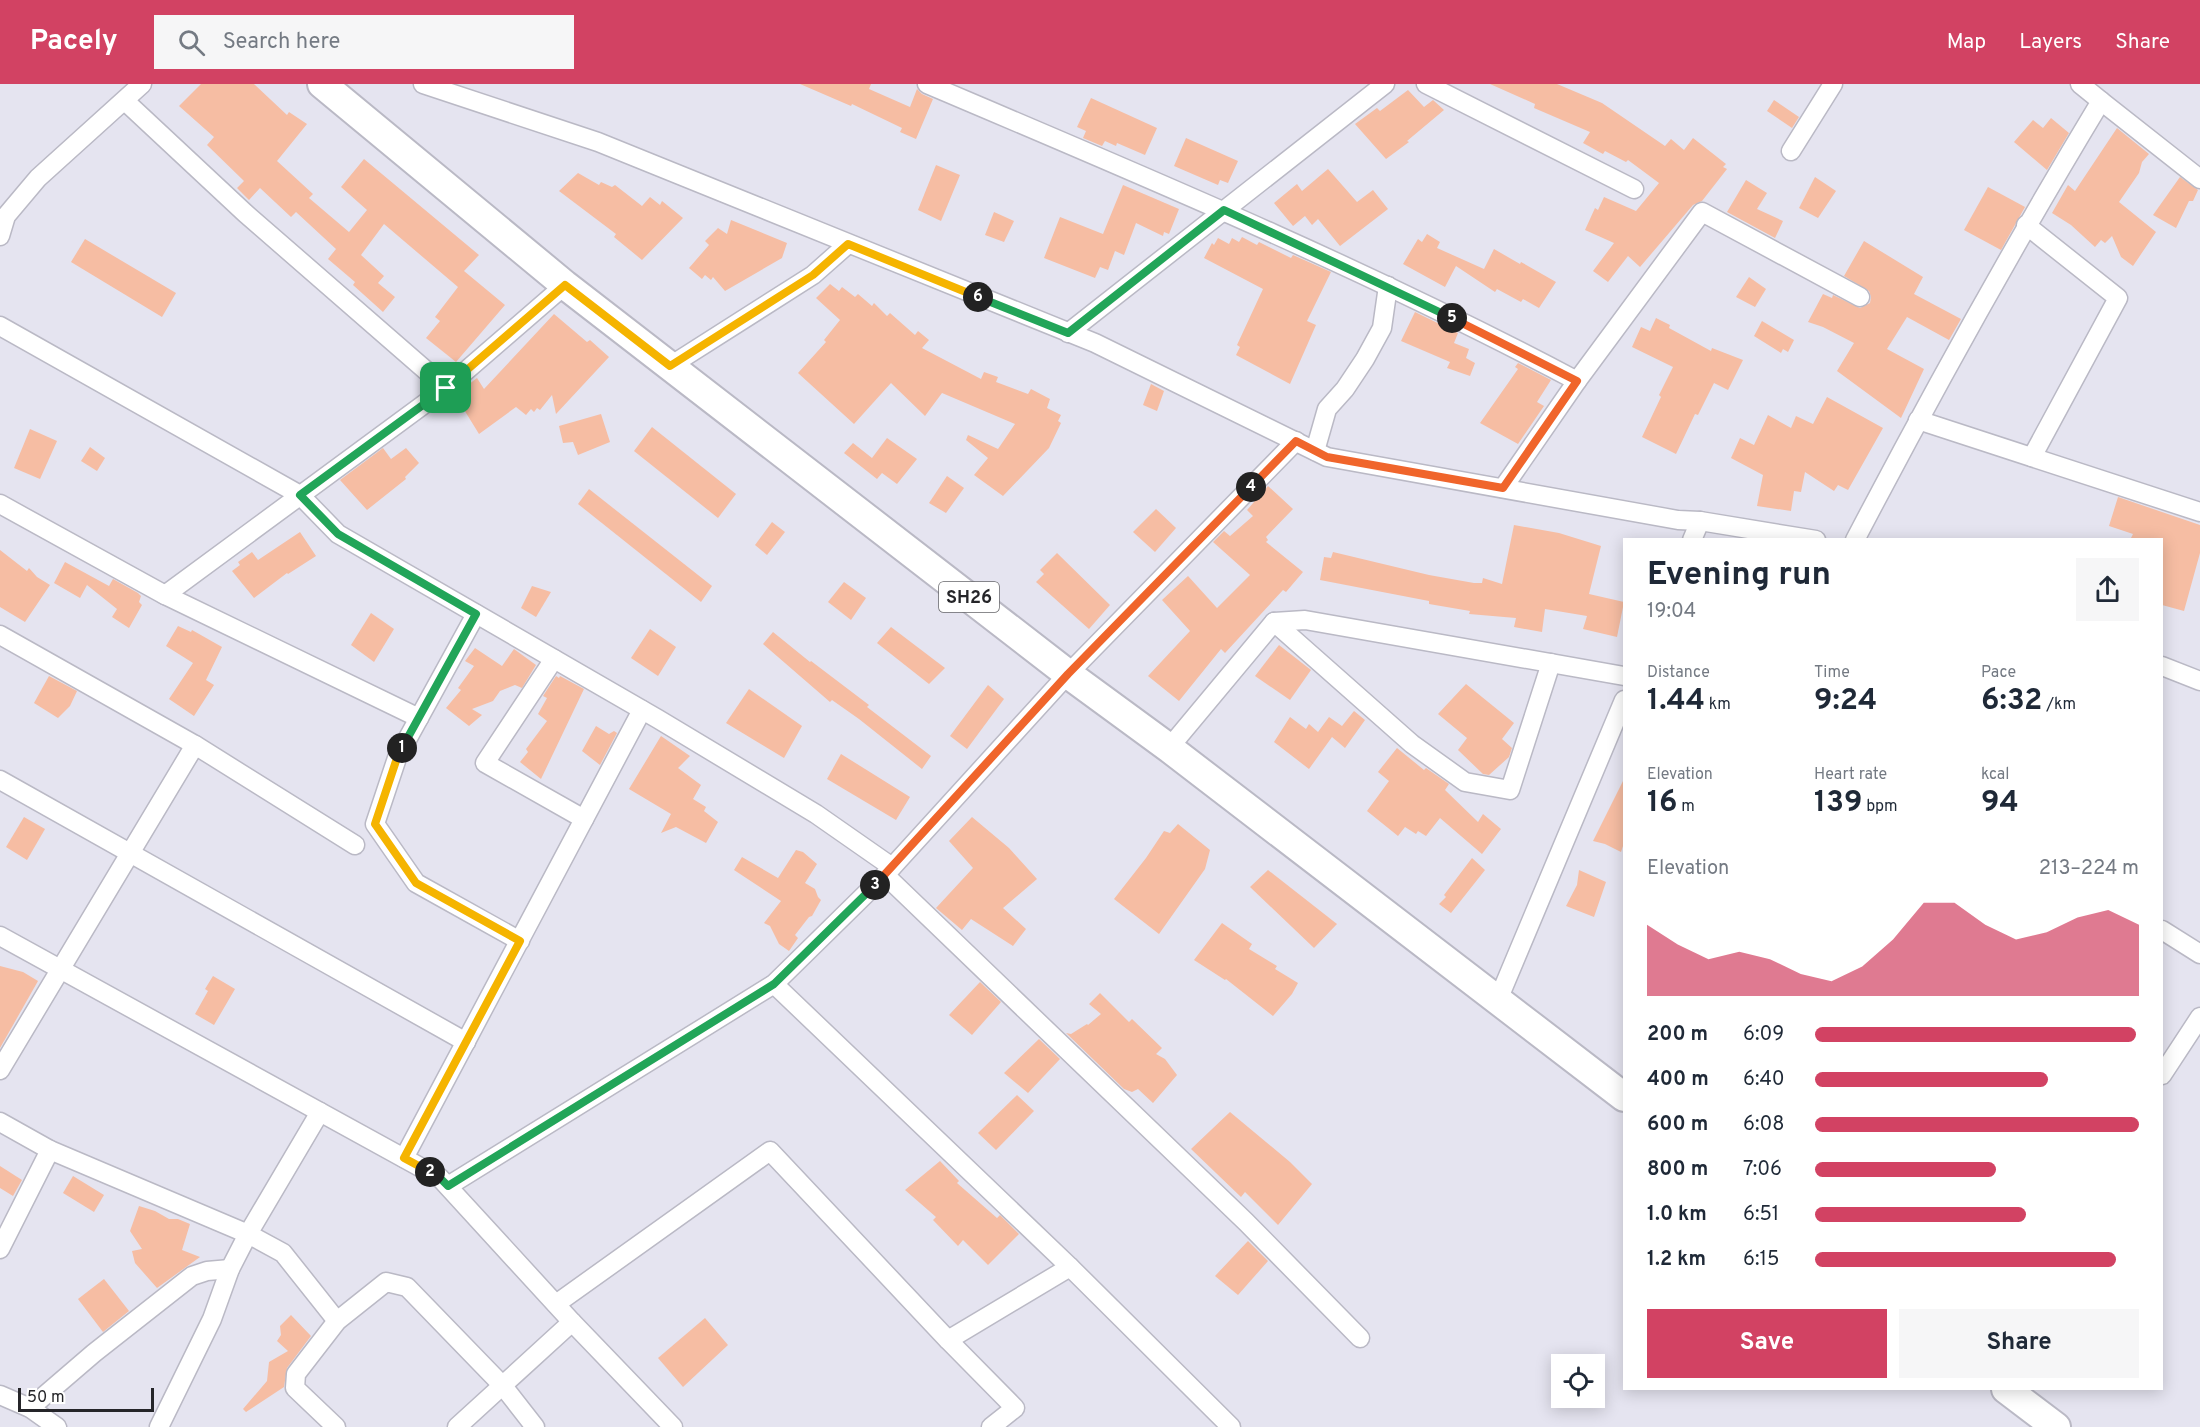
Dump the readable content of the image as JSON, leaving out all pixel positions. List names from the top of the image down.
{
  "streets": {
    "main road": ["SH26"]
  },
  "scale_bar": "50 m",
  "page": {
    "header": "Pacely",
    "search": "Search here",
    "nav": ["Map", "Layers", "Share"],
    "pins": [
      "6",
      "5",
      "4",
      "1",
      "3",
      "2"
    ],
    "heading": ["Evening run", "19:04"],
    "stats": [
      ["Distance", "1.44 km"],
      ["Time", "9:24"],
      ["Pace", "6:32 /km"],
      ["Elevation", "16 m"],
      ["Heart rate", "139 bpm"],
      ["kcal", "94"]
    ],
    "chart": ["Elevation", "213–224 m"],
    "list": [
      {
        "name": "200 m",
        "note": "6:09"
      },
      {
        "name": "400 m",
        "note": "6:40"
      },
      {
        "name": "600 m",
        "note": "6:08"
      },
      {
        "name": "800 m",
        "note": "7:06"
      },
      {
        "name": "1.0 km",
        "note": "6:51"
      },
      {
        "name": "1.2 km",
        "note": "6:15"
      }
    ],
    "buttons": ["Save", "Share"],
    "scale": "50 m"
  }
}
